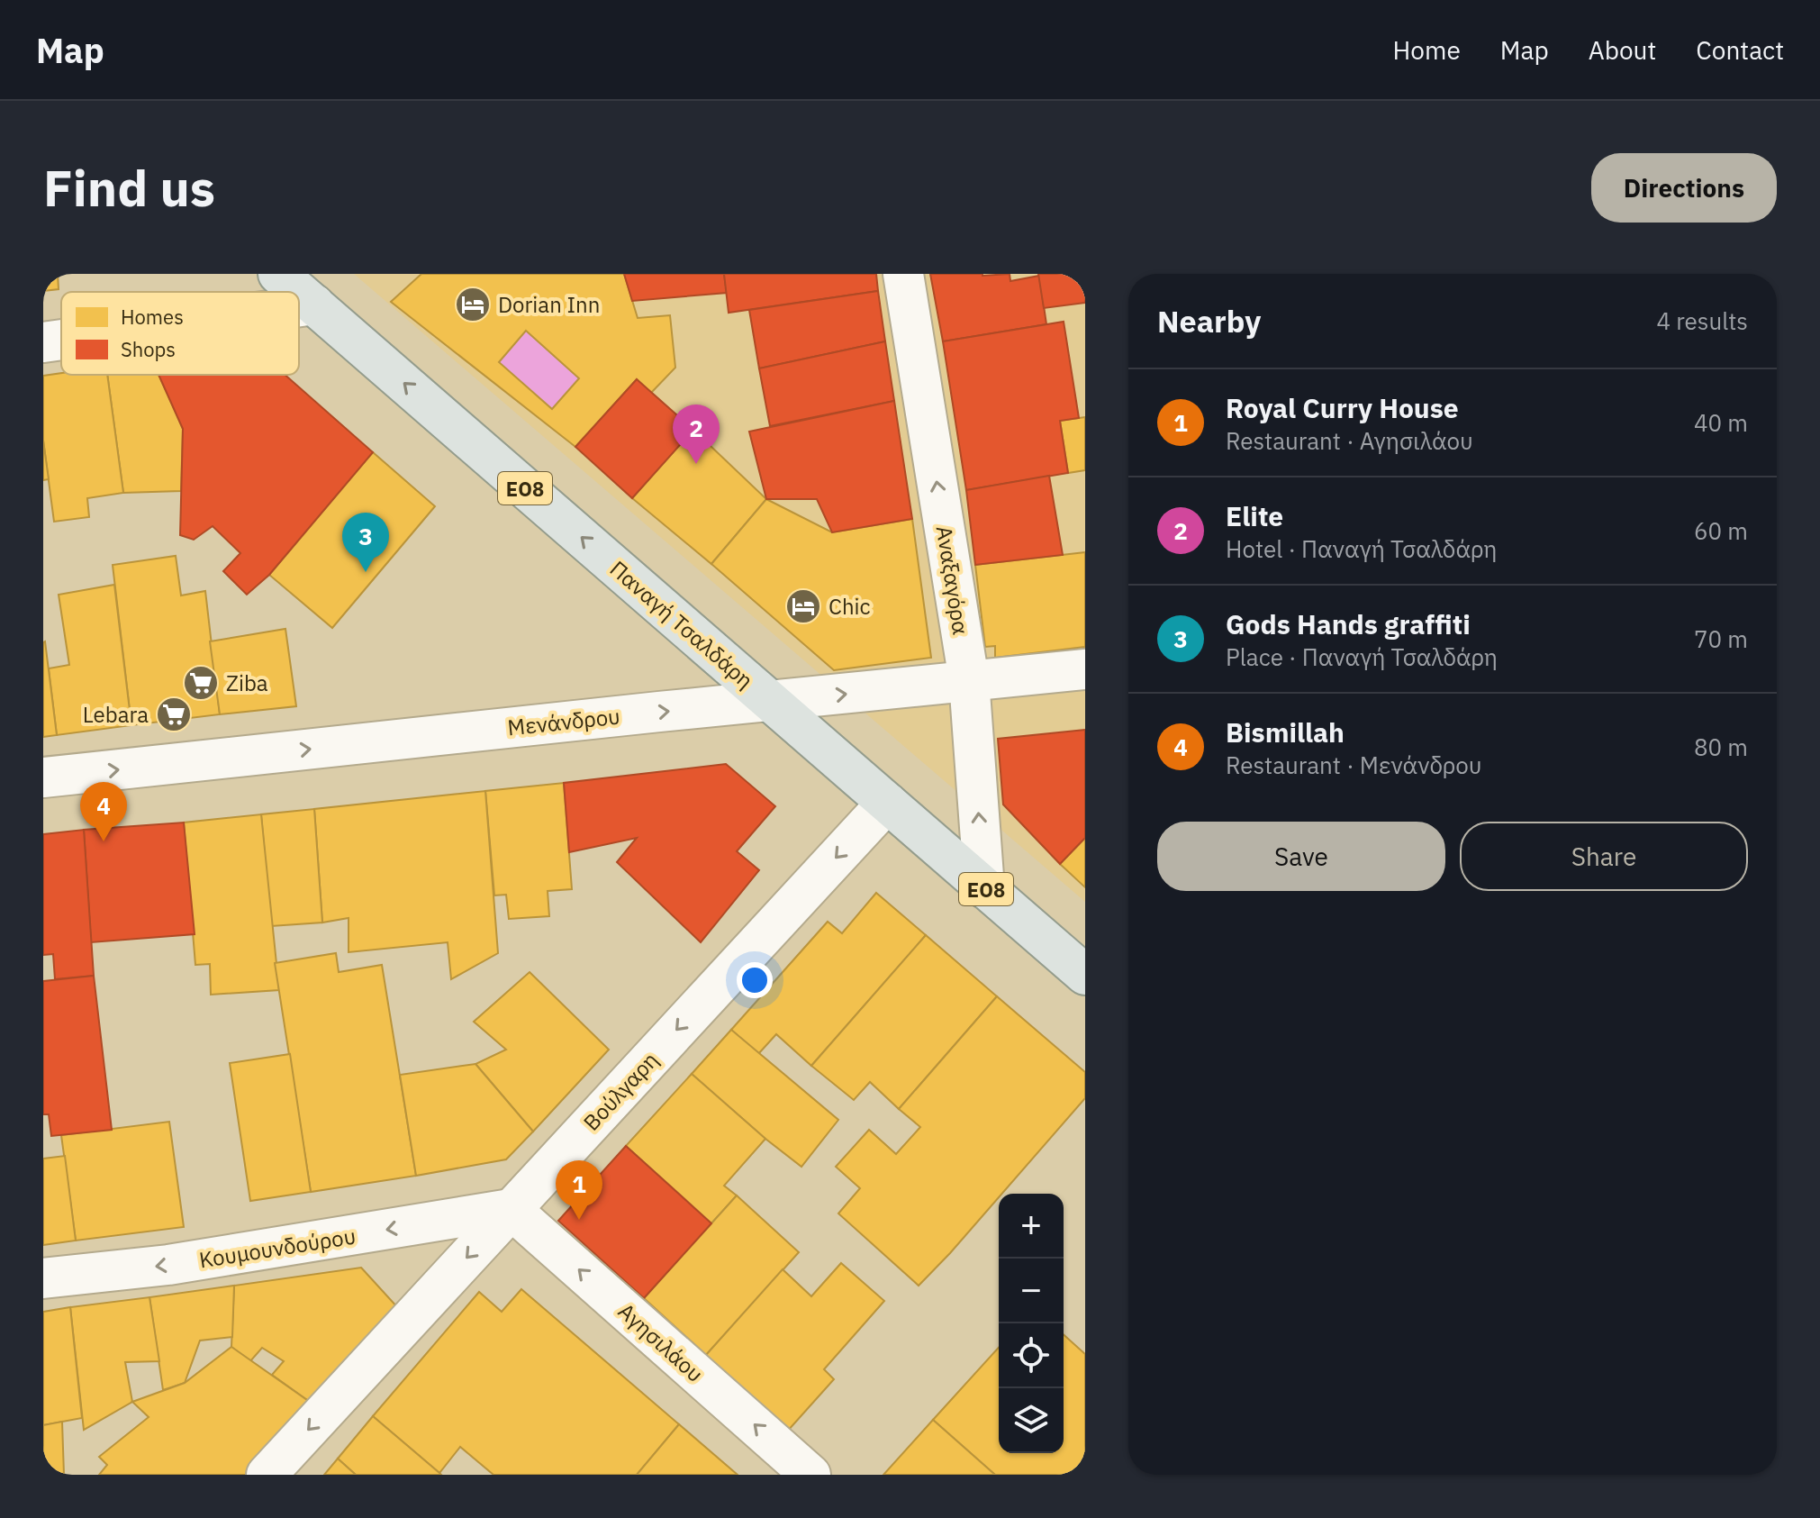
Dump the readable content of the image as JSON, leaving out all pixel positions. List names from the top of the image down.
{
  "streets": {
    "main road": ["ΕΟ8", "Παναγή Τσαλδάρη"],
    "street": [
      "Αναξαγόρα",
      "Μενάνδρου",
      "Βούλγαρη",
      "Κουμουνδούρου",
      "Αγησιλάου"
    ]
  },
  "crossings": [
    ["Αναξαγόρα", "Παναγή Τσαλδάρη"],
    ["Αναξαγόρα", "Μενάνδρου"],
    ["Παναγή Τσαλδάρη", "Μενάνδρου"],
    ["Παναγή Τσαλδάρη", "Βούλγαρη"],
    ["Βούλγαρη", "Κουμουνδούρου"],
    ["Βούλγαρη", "Αγησιλάου"],
    ["Κουμουνδούρου", "Αγησιλάου"]
  ],
  "one_way": [
    "Αναξαγόρα",
    "Παναγή Τσαλδάρη",
    "Μενάνδρου",
    "Βούλγαρη",
    "Κουμουνδούρου",
    "Αγησιλάου"
  ],
  "places": {
    "hotel": ["Dorian Inn", "Chic"],
    "supermarket": ["Ziba", "Lebara"]
  },
  "legend": ["Homes", "Shops"],
  "page": {
    "header": "Map",
    "nav": [
      "Home",
      "Map",
      "About",
      "Contact"
    ],
    "buttons": [
      "Directions",
      ["Save", "Share"]
    ],
    "title": "Find us",
    "heading": ["Nearby", "4 results"],
    "list": [
      {
        "mark": "1",
        "name": "Royal Curry House",
        "note": "Restaurant · Αγησιλάου",
        "value": "40 m"
      },
      {
        "mark": "2",
        "name": "Elite",
        "note": "Hotel · Παναγή Τσαλδάρη",
        "value": "60 m"
      },
      {
        "mark": "3",
        "name": "Gods Hands graffiti",
        "note": "Place · Παναγή Τσαλδάρη",
        "value": "70 m"
      },
      {
        "mark": "4",
        "name": "Bismillah",
        "note": "Restaurant · Μενάνδρου",
        "value": "80 m"
      }
    ],
    "pins": [
      "2",
      "3",
      "4",
      "1"
    ],
    "map_buttons": ["+", "−"]
  }
}
